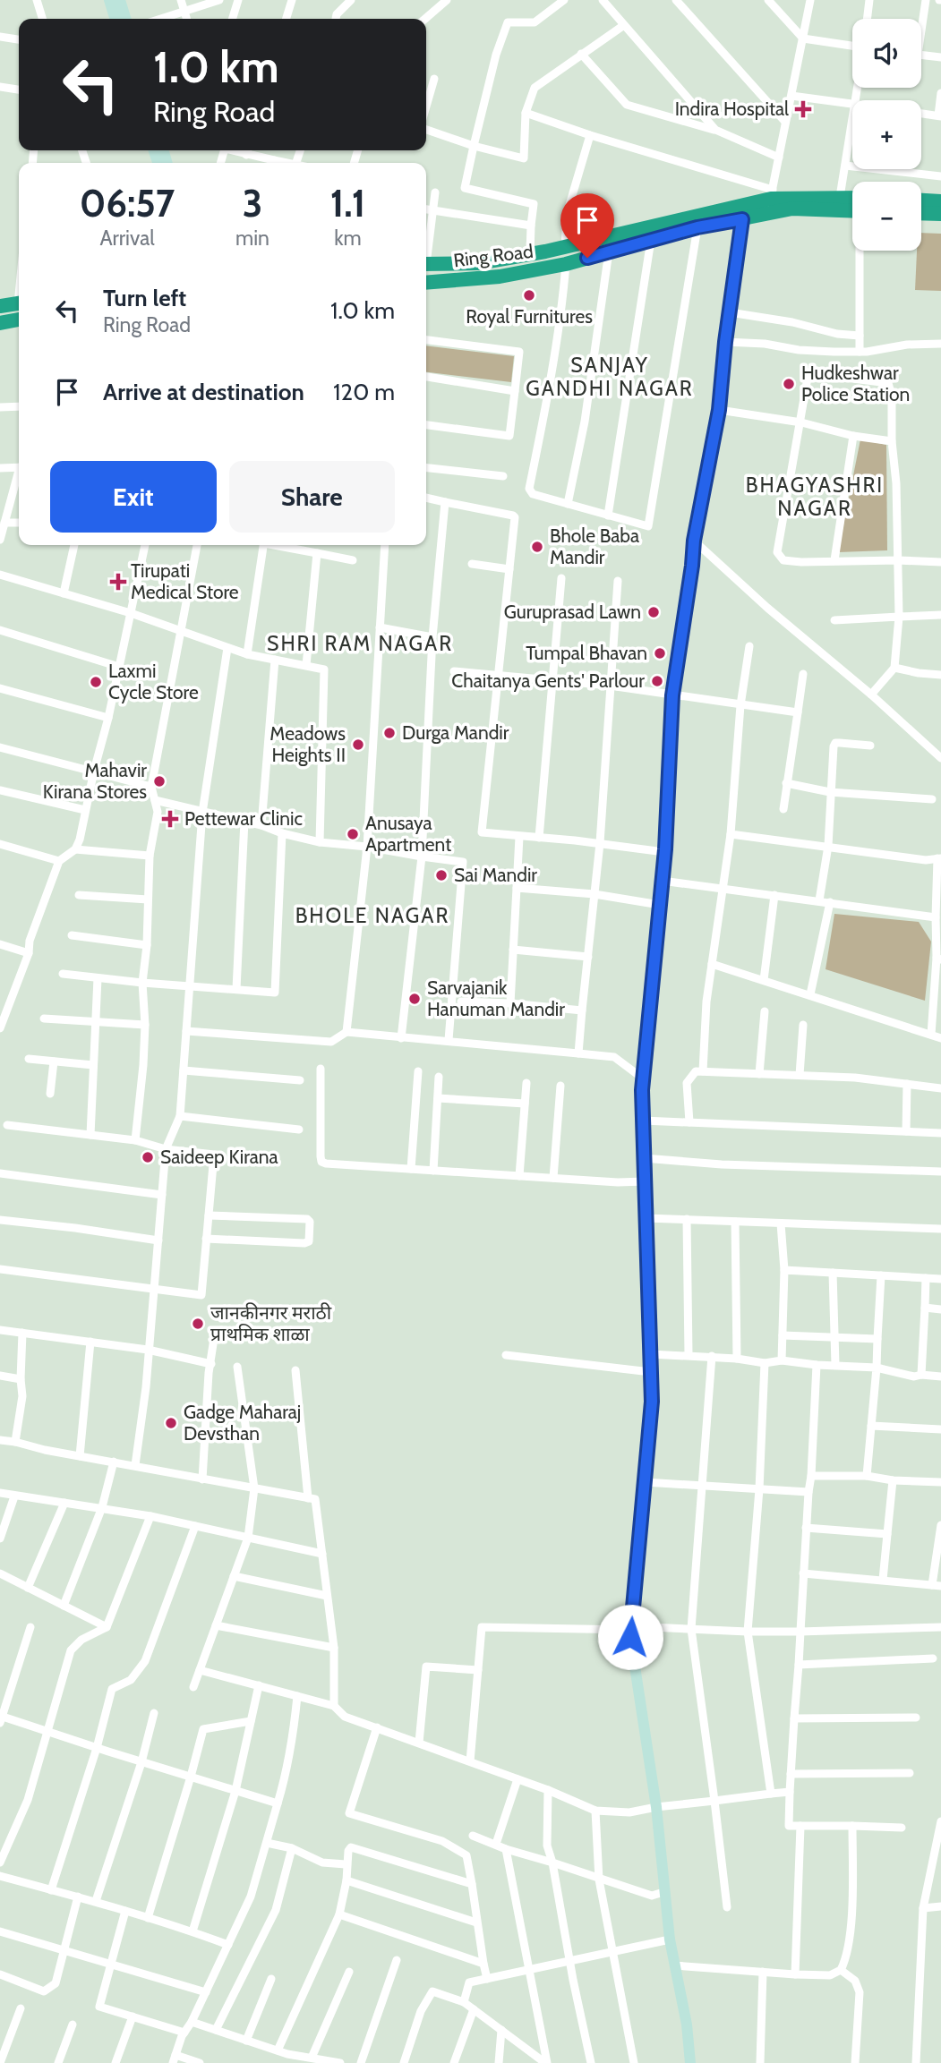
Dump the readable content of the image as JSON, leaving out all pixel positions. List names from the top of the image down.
{
  "streets": {
    "highway": ["Ring Road"]
  },
  "districts": [
    "SANJAY GANDHI NAGAR",
    "BHAGYASHRI NAGAR",
    "SHRI RAM NAGAR",
    "BHOLE NAGAR"
  ],
  "places": {
    "health": ["Indira Hospital", "Tirupati Medical Store", "Pettewar Clinic"],
    "other": [
      "Royal Furnitures",
      "Hudkeshwar Police Station",
      "Bhole Baba Mandir",
      "Guruprasad Lawn",
      "Tumpal Bhavan",
      "Chaitanya Gents' Parlour",
      "Laxmi Cycle Store",
      "Durga Mandir",
      "Meadows Heights II",
      "Mahavir Kirana Stores",
      "Anusaya Apartment",
      "Sai Mandir",
      "Sarvajanik Hanuman Mandir",
      "Saideep Kirana",
      "जानकीनगर मराठी प्राथमिक शाळा",
      "Gadge Maharaj Devsthan"
    ]
  },
  "page": {
    "map_buttons": ["+", "−"],
    "turn": ["1.0 km", "Ring Road"],
    "eta": [
      "06:57",
      "Arrival",
      "3",
      "min",
      "1.1",
      "km"
    ],
    "list": [
      {
        "name": "Turn left",
        "note": "Ring Road",
        "value": "1.0 km"
      },
      {
        "name": "Arrive at destination",
        "value": "120 m"
      }
    ],
    "buttons": ["Exit", "Share"]
  }
}
